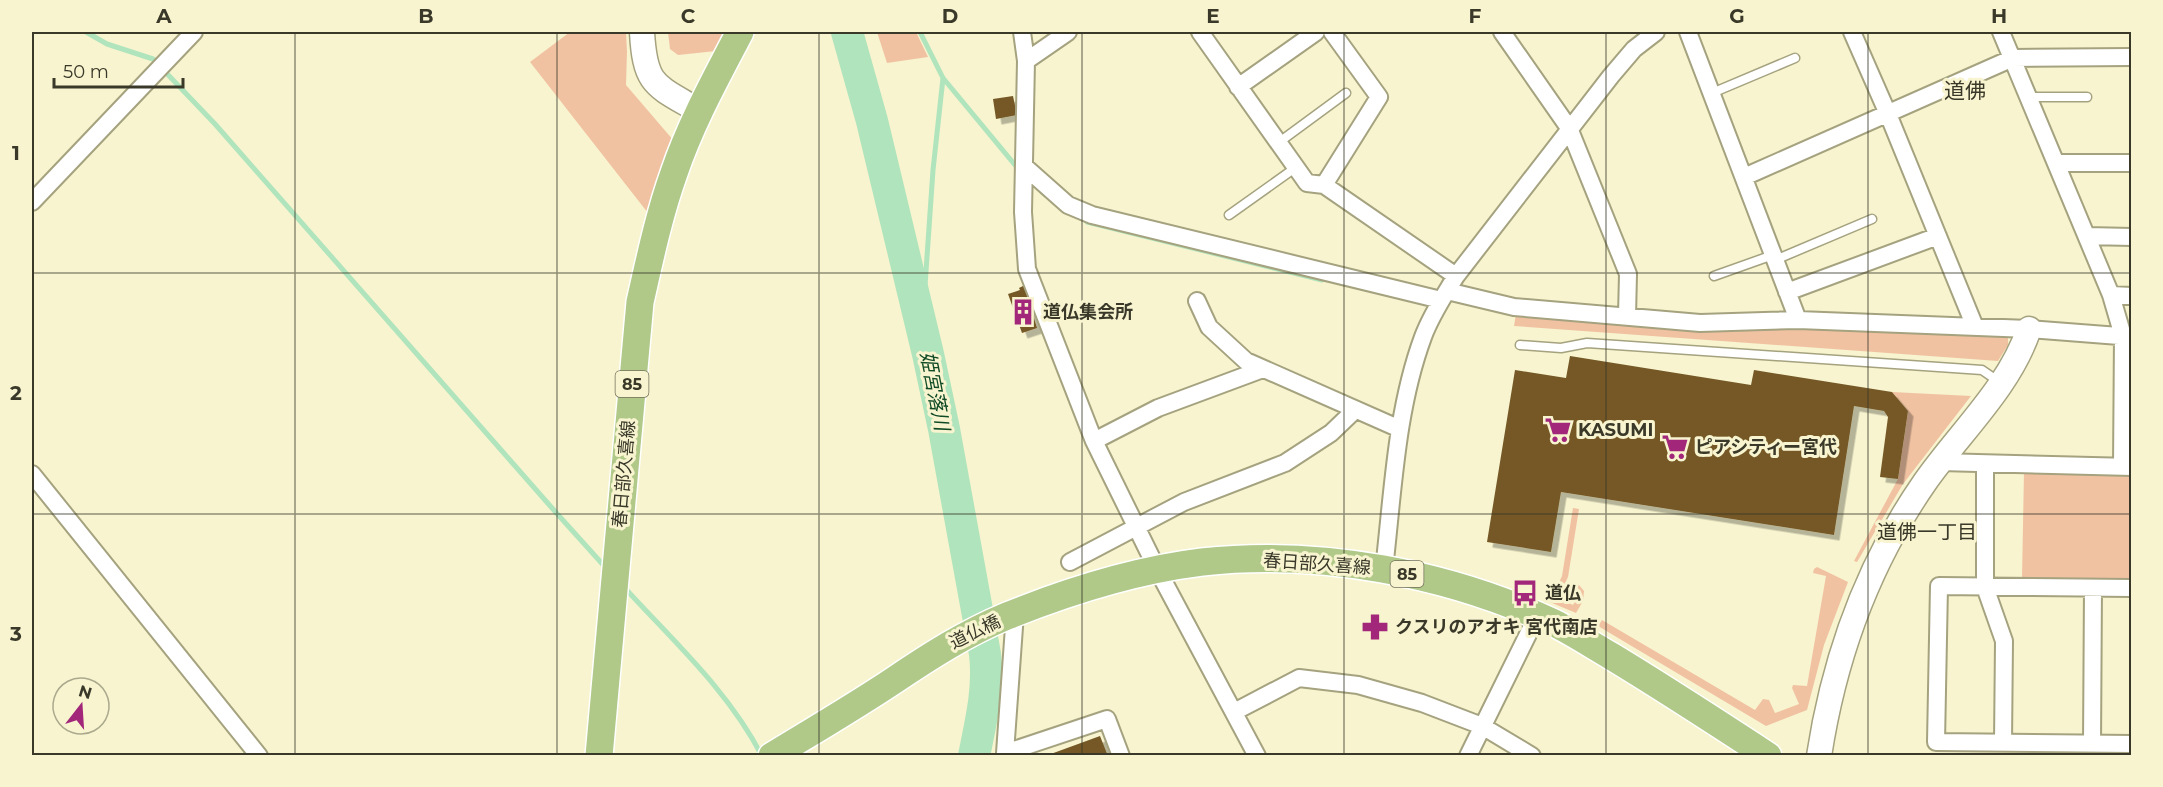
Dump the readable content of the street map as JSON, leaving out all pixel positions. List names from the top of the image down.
{
  "streets": {
    "main road": ["85", "春日部久喜線", "道仏橋"]
  },
  "crossings": [
    ["春日部久喜線", "道仏橋"]
  ],
  "districts": ["道佛", "道佛一丁目"],
  "water": ["姫宮落川"],
  "places": {
    "building": ["道仏集会所"],
    "supermarket": ["KASUMI", "ピアシティー宮代"],
    "bus stop": ["道仏"],
    "pharmacy": ["クスリのアオキ 宮代南店"]
  },
  "scale_bar": "50 m",
  "north": "top",
  "grid": {
    "columns": [
      "A",
      "B",
      "C",
      "D",
      "E",
      "F",
      "G",
      "H"
    ],
    "rows": ["1", "2", "3"]
  }
}
